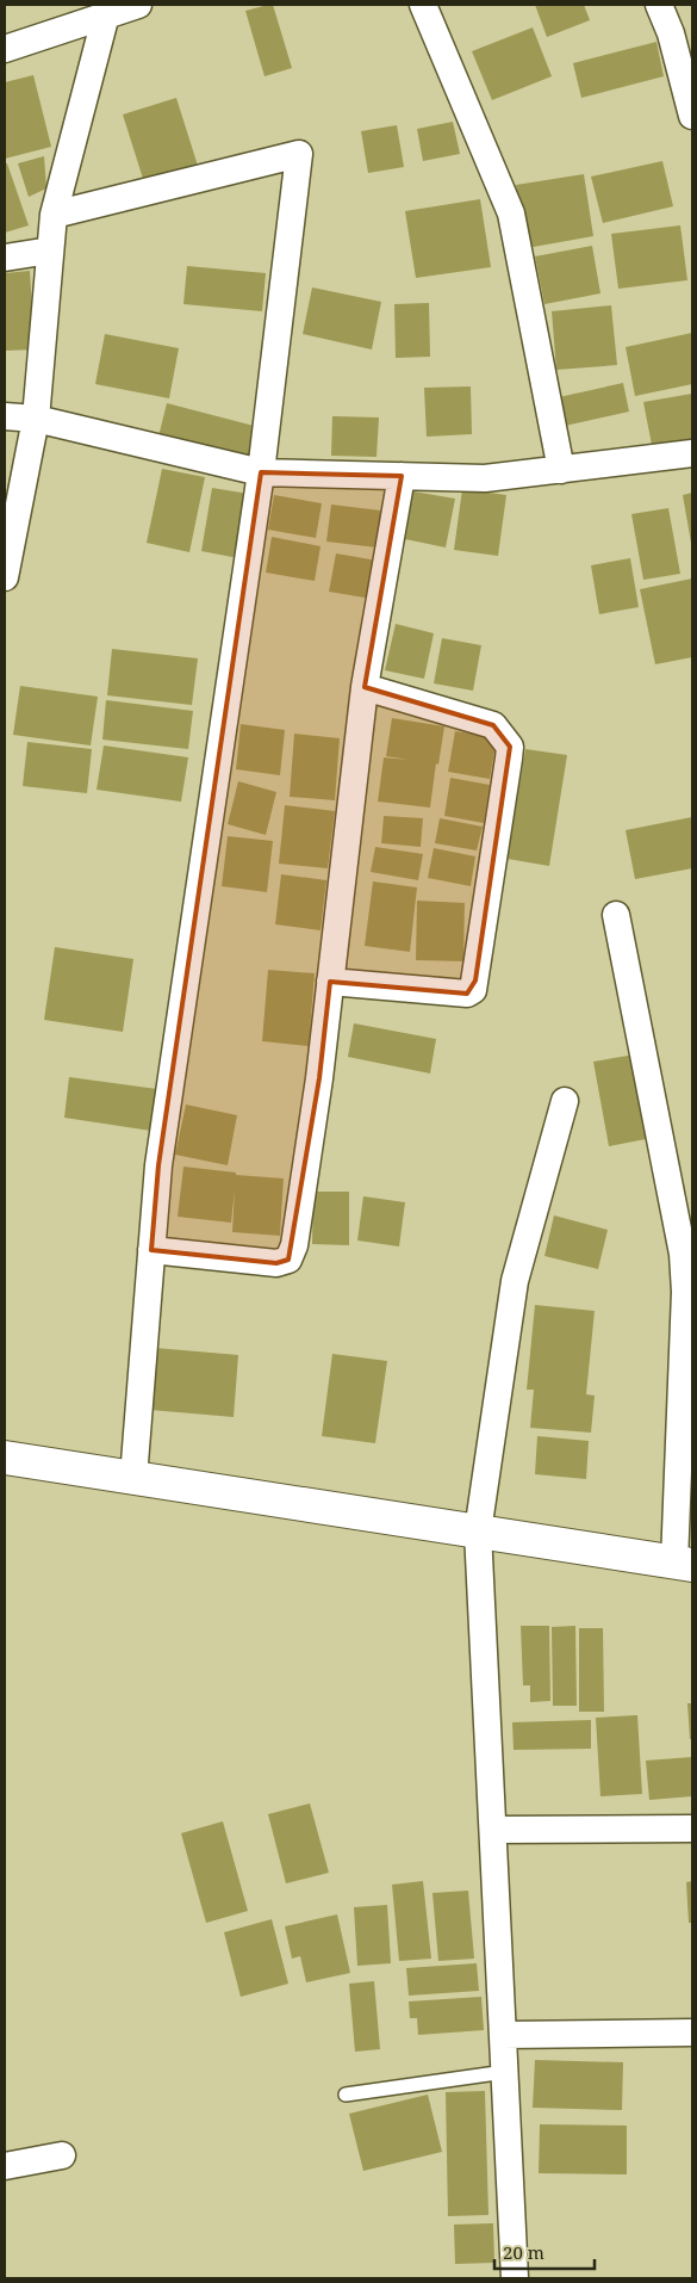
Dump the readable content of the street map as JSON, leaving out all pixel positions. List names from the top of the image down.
{
  "scale_bar": "20 m"
}
